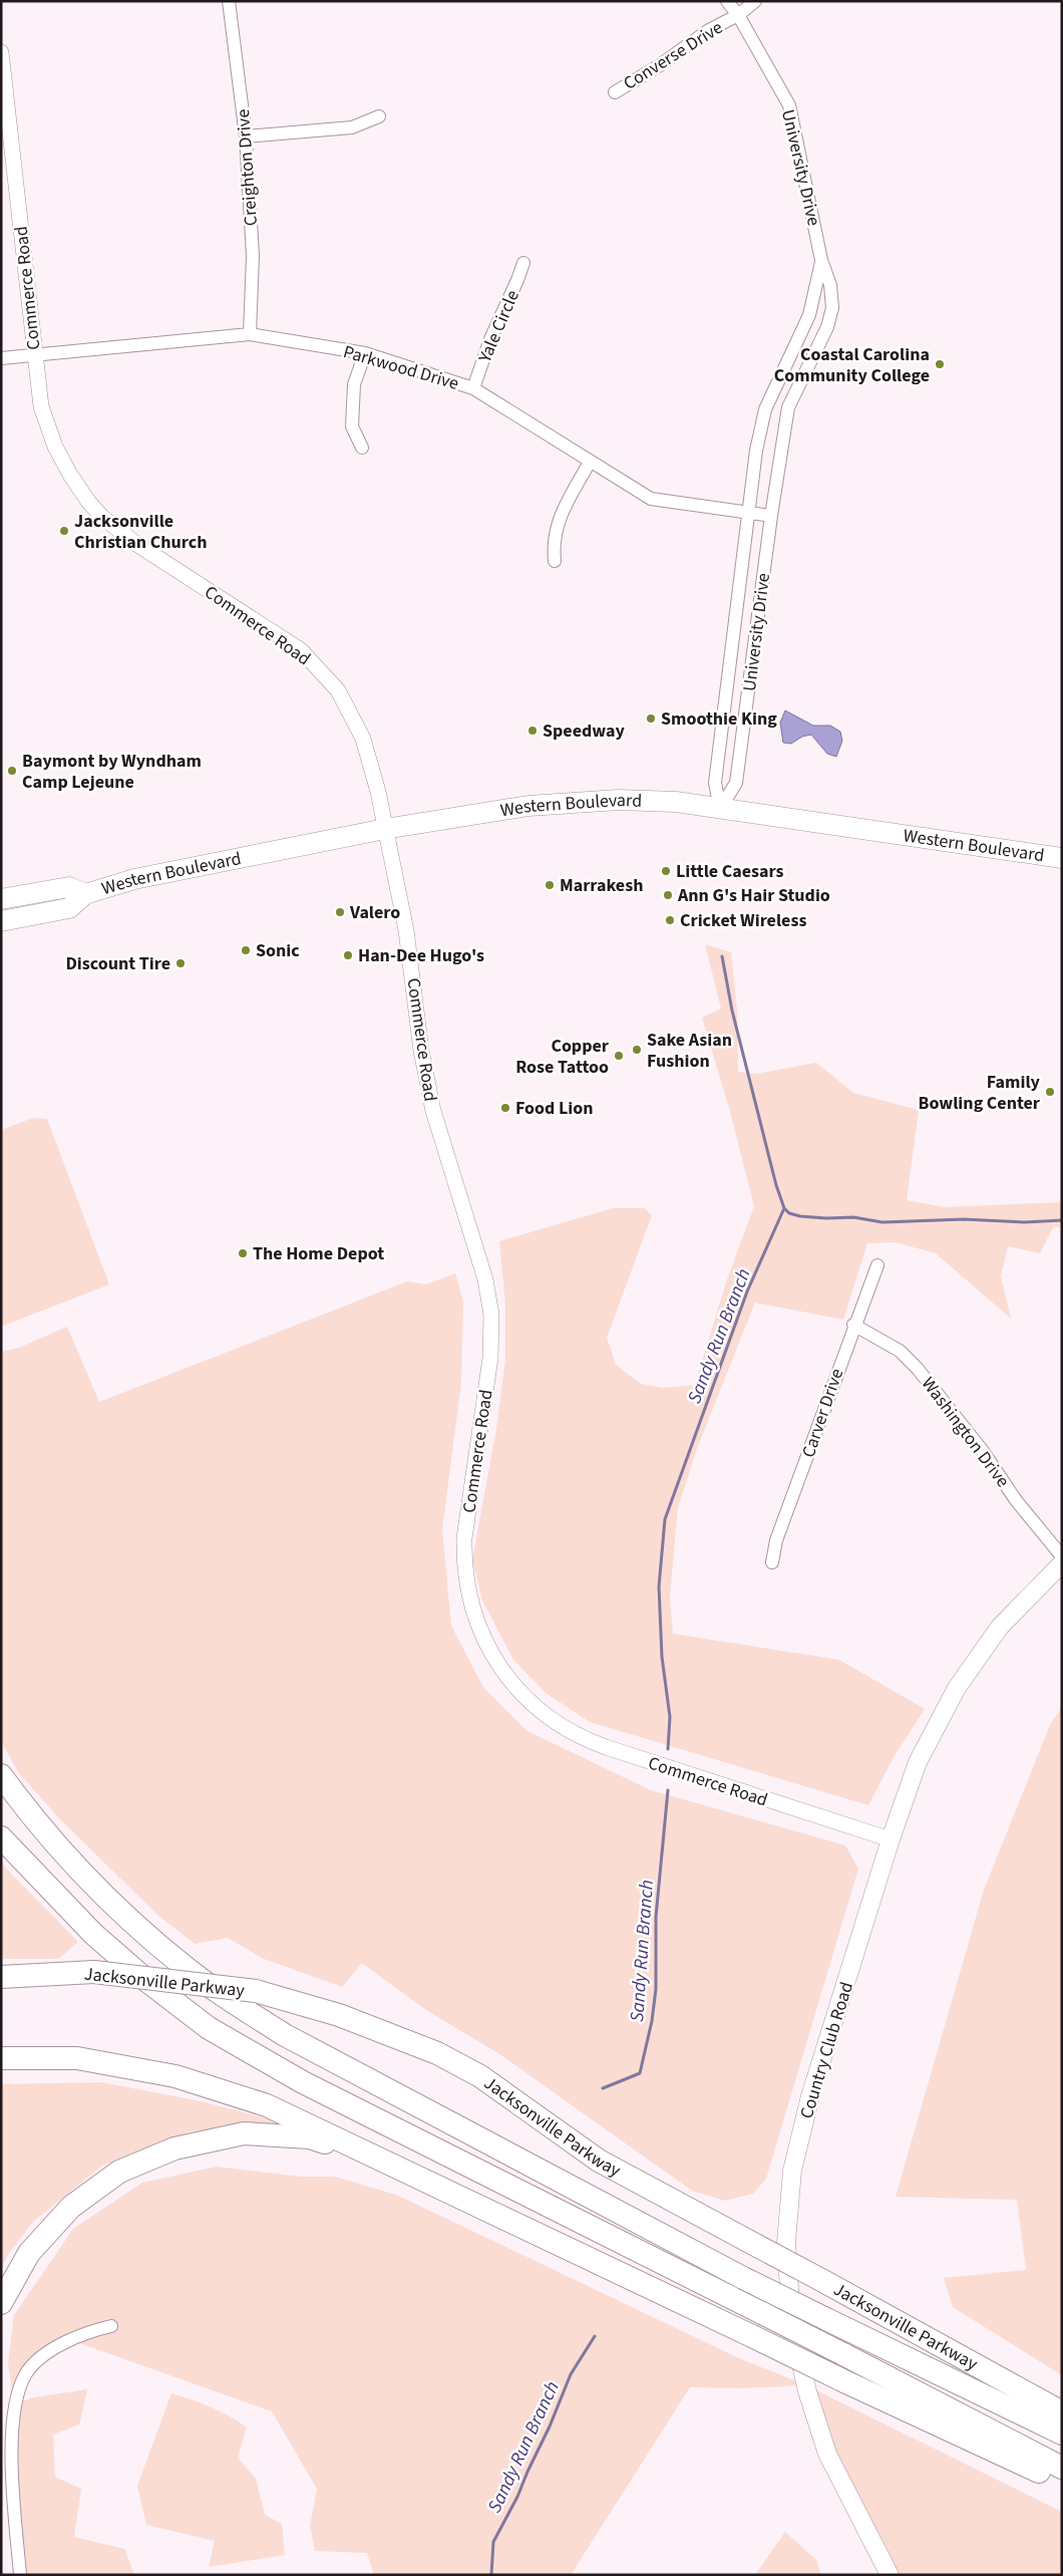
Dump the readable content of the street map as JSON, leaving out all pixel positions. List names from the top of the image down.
{
  "streets": {
    "highway": ["Jacksonville Parkway"],
    "main road": ["Western Boulevard", "Country Club Road"],
    "street": [
      "Converse Drive",
      "Creighton Drive",
      "University Drive",
      "Commerce Road",
      "Yale Circle",
      "Parkwood Drive",
      "Carver Drive",
      "Washington Drive"
    ]
  },
  "crossings": [
    ["Converse Drive", "University Drive"],
    ["Creighton Drive", "Parkwood Drive"],
    ["University Drive", "Parkwood Drive"],
    ["University Drive", "Western Boulevard"],
    ["Commerce Road", "Parkwood Drive"],
    ["Commerce Road", "Western Boulevard"],
    ["Commerce Road", "Country Club Road"],
    ["Yale Circle", "Parkwood Drive"],
    ["Carver Drive", "Washington Drive"]
  ],
  "water": ["Sandy Run Branch"],
  "places": [
    "Coastal Carolina Community College",
    "Jacksonville Christian Church",
    "Smoothie King",
    "Speedway",
    "Baymont by Wyndham Camp Lejeune",
    "Little Caesars",
    "Marrakesh",
    "Ann G's Hair Studio",
    "Valero",
    "Cricket Wireless",
    "Sonic",
    "Han-Dee Hugo's",
    "Discount Tire",
    "Sake Asian Fushion",
    "Copper Rose Tattoo",
    "Family Bowling Center",
    "Food Lion",
    "The Home Depot"
  ]
}
